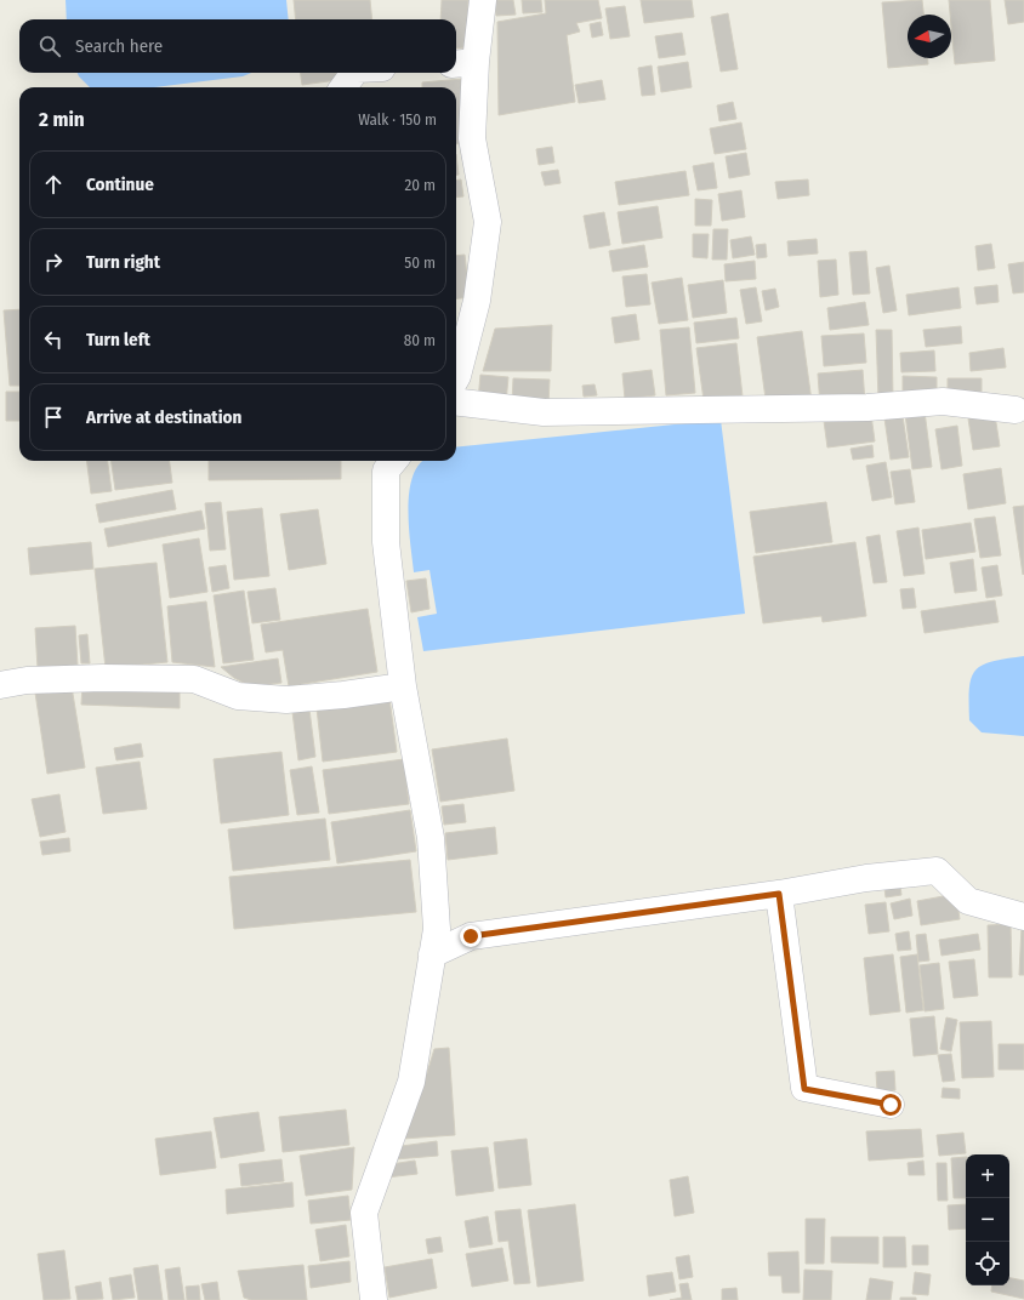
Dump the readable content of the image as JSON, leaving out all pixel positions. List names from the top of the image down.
{
  "north": "left",
  "page": {
    "search": "Search here",
    "heading": ["2 min", "Walk · 150 m"],
    "list": [
      ["Continue", "20 m"],
      ["Turn right", "50 m"],
      ["Turn left", "80 m"],
      "Arrive at destination"
    ],
    "map_buttons": ["+", "−"]
  }
}
